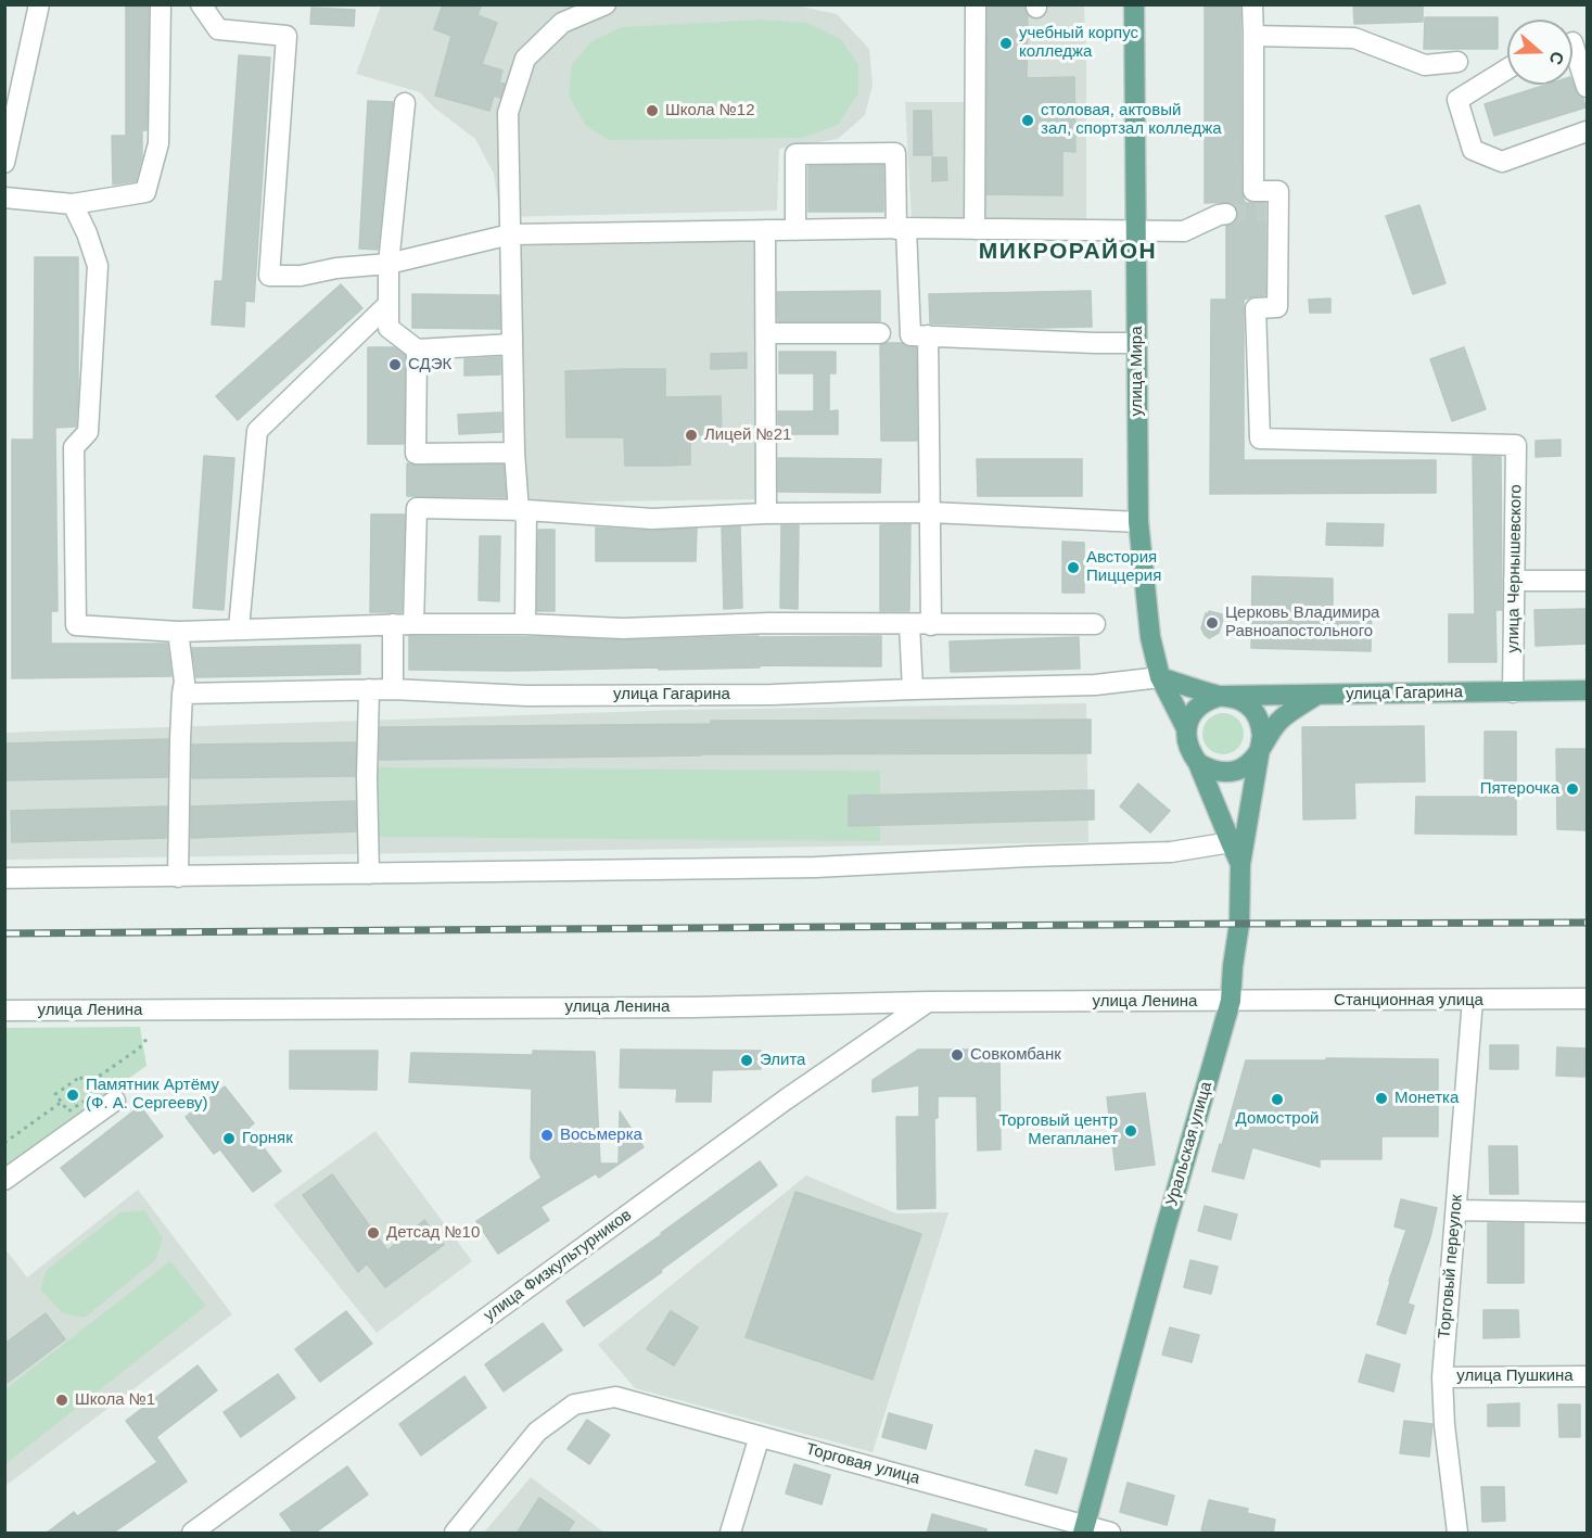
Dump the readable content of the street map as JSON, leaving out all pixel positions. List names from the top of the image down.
{
  "streets": {
    "main road": ["улица Мира", "улица Гагарина", "Уральская улица"],
    "street": [
      "улица Чернышевского",
      "Станционная улица",
      "улица Ленина",
      "улица Физкультурников",
      "Торговый переулок",
      "улица Пушкина",
      "Торговая улица"
    ]
  },
  "crossings": [
    ["улица Мира", "улица Гагарина"],
    ["улица Мира", "Уральская улица"],
    ["улица Чернышевского", "улица Гагарина"],
    ["улица Гагарина", "Уральская улица"],
    ["Станционная улица", "улица Ленина"],
    ["Станционная улица", "Уральская улица"],
    ["Станционная улица", "Торговый переулок"],
    ["улица Ленина", "Уральская улица"],
    ["улица Ленина", "улица Физкультурников"],
    ["Уральская улица", "Торговая улица"],
    ["Торговый переулок", "улица Пушкина"]
  ],
  "districts": ["МИКРОРАЙОН"],
  "places": [
    "учебный корпус колледжа",
    "Школа №12",
    "столовая, актовый зал, спортзал колледжа",
    "СДЭК",
    "Лицей №21",
    "Австория Пиццерия",
    "Церковь Владимира Равноапостольного",
    "Пятерочка",
    "Совкомбанк",
    "Элита",
    "Памятник Артёму (Ф. А. Сергееву)",
    "Монетка",
    "Домострой",
    "Торговый центр Мегапланет",
    "Восьмерка",
    "Горняк",
    "Детсад №10",
    "Школа №1"
  ],
  "north": "right"
}
